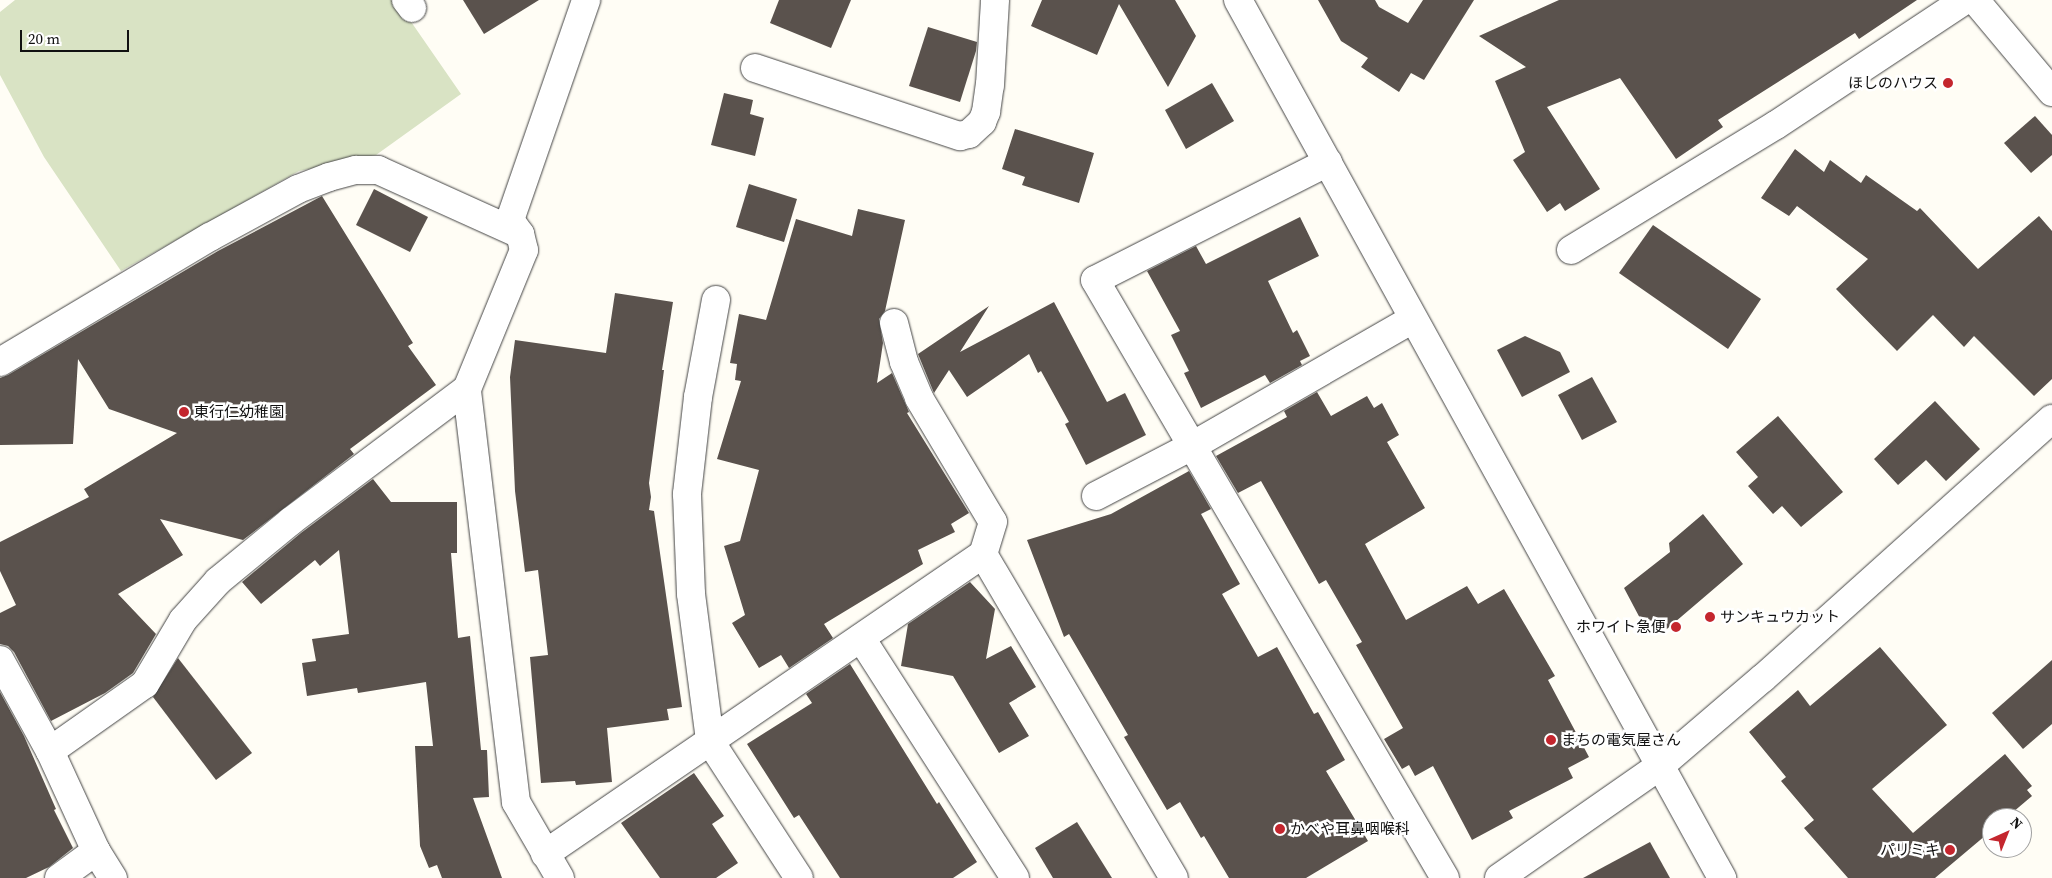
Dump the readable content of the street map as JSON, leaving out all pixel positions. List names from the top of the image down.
{
  "places": [
    "ほしのハウス",
    "東行仁幼稚園",
    "サンキュウカット",
    "ホワイト急便",
    "まちの電気屋さん",
    "かべや耳鼻咽喉科",
    "パリミキ"
  ],
  "scale_bar": "20 m",
  "north": "top right"
}
